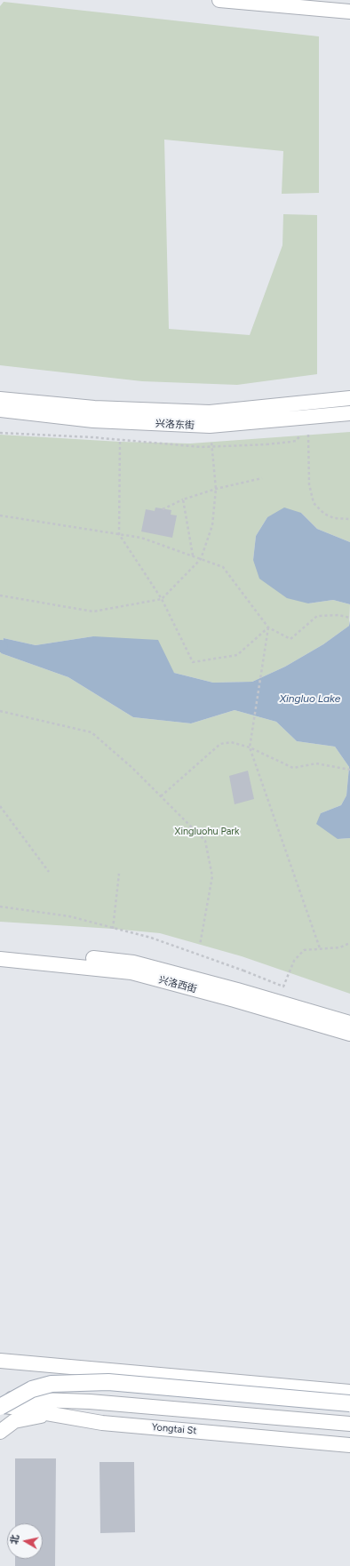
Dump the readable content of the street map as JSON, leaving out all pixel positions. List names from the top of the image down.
{
  "streets": {
    "street": ["兴洛东街", "兴洛西街", "Yongtai St"]
  },
  "water": ["Xingluo Lake"],
  "parks": ["Xingluohu Park"],
  "north": "left"
}
